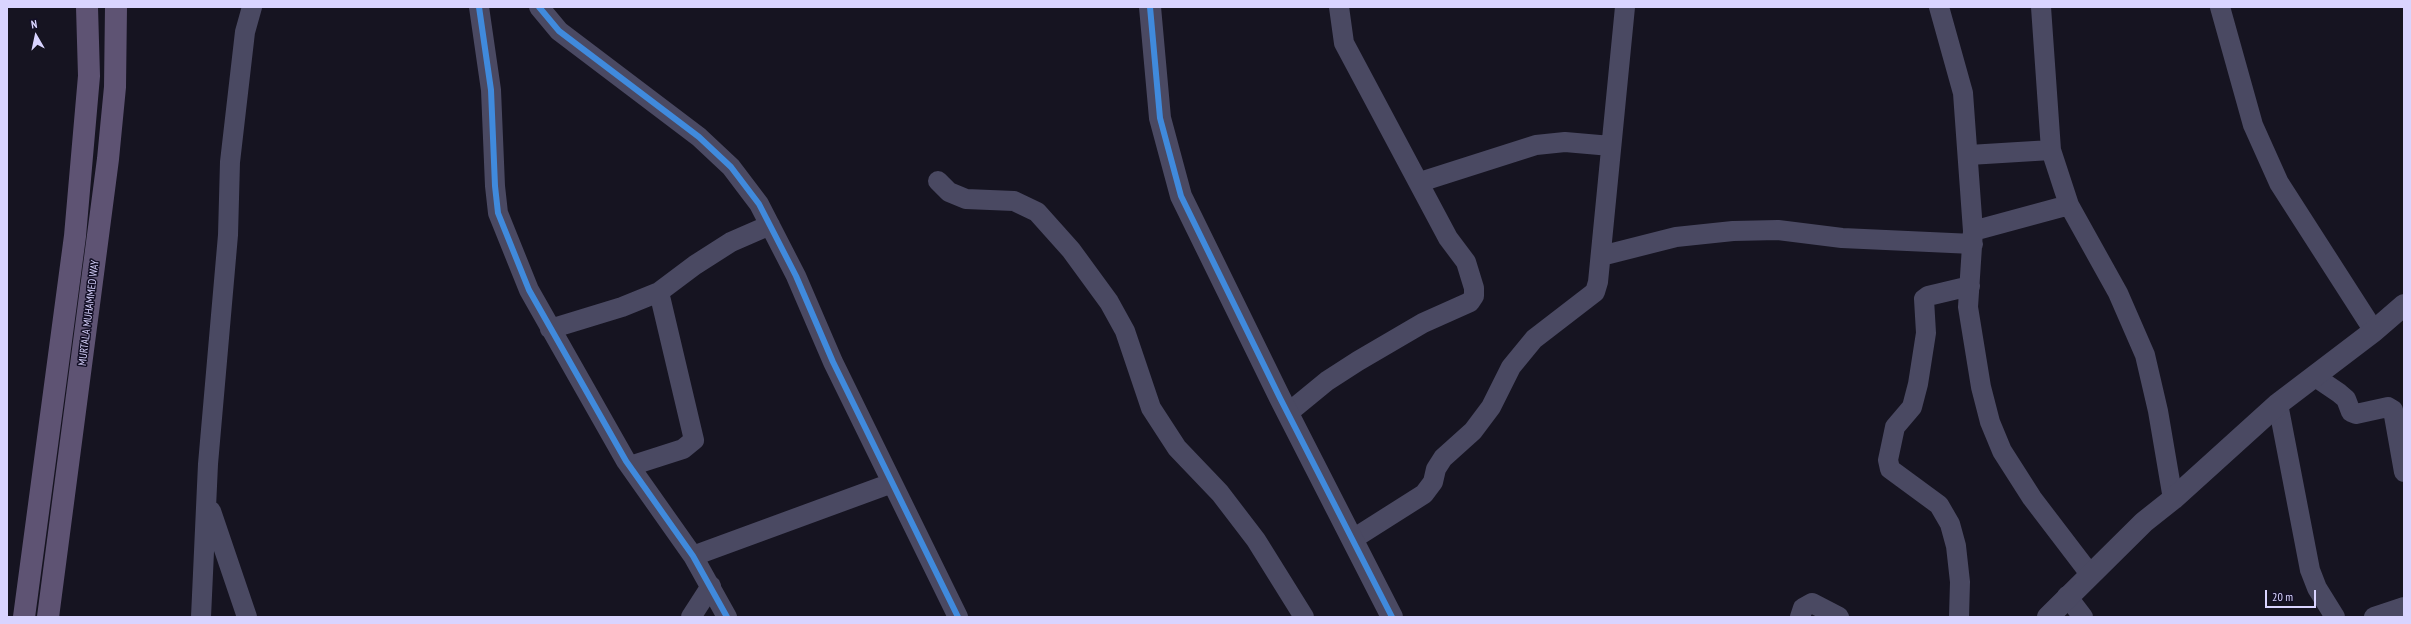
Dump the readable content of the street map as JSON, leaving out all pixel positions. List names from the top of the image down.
{
  "streets": {
    "main road": ["MURTALA MUHAMMED WAY"]
  },
  "scale_bar": "20 m",
  "north": "top"
}
